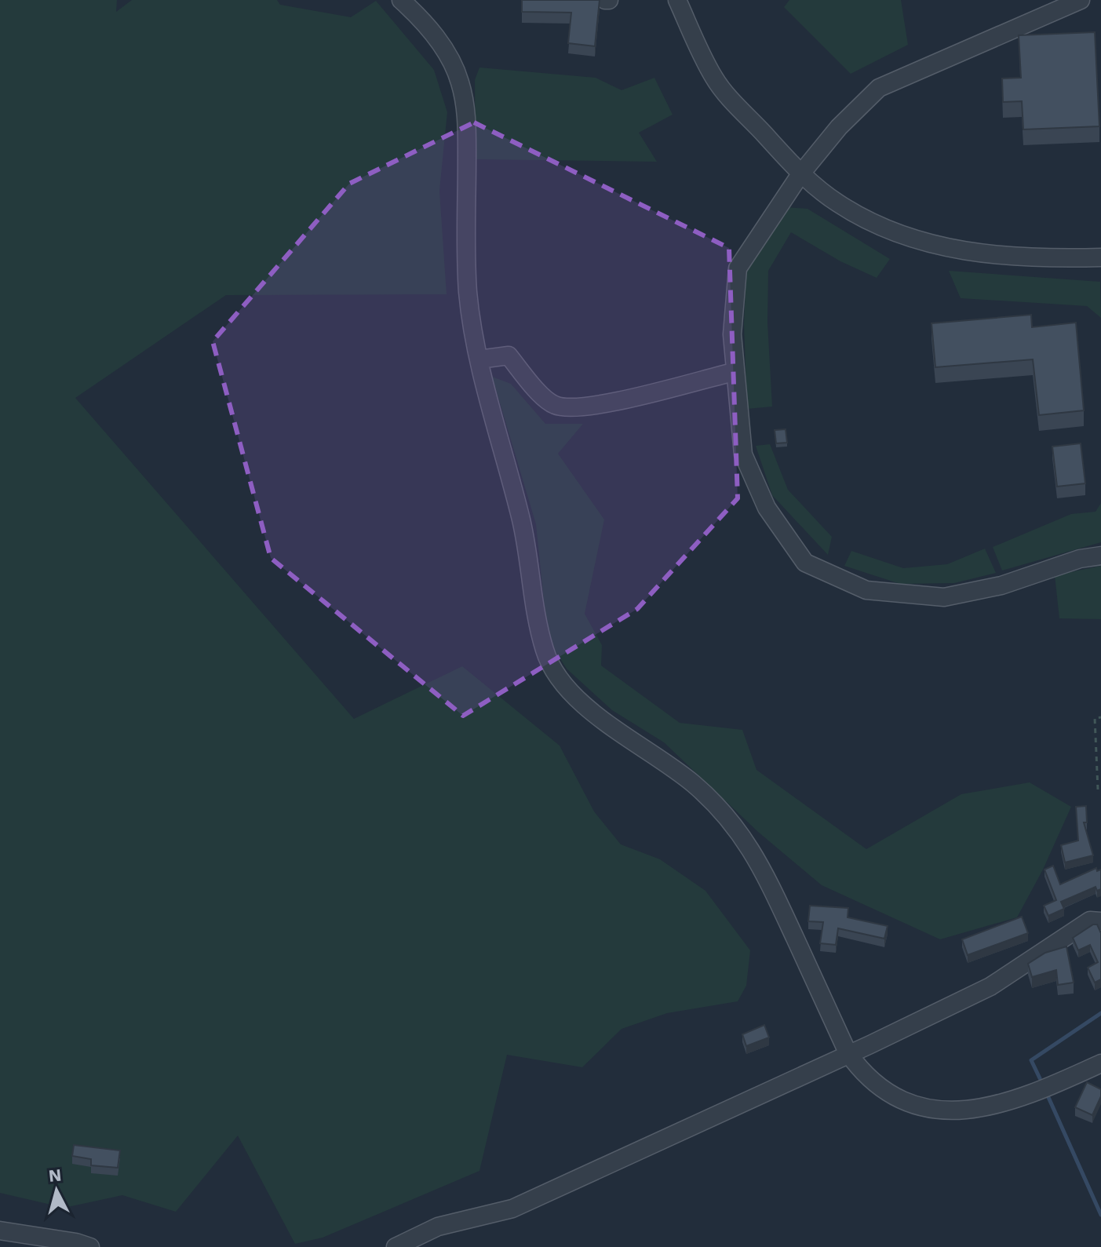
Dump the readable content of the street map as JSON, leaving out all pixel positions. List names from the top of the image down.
{
  "north": "top"
}
